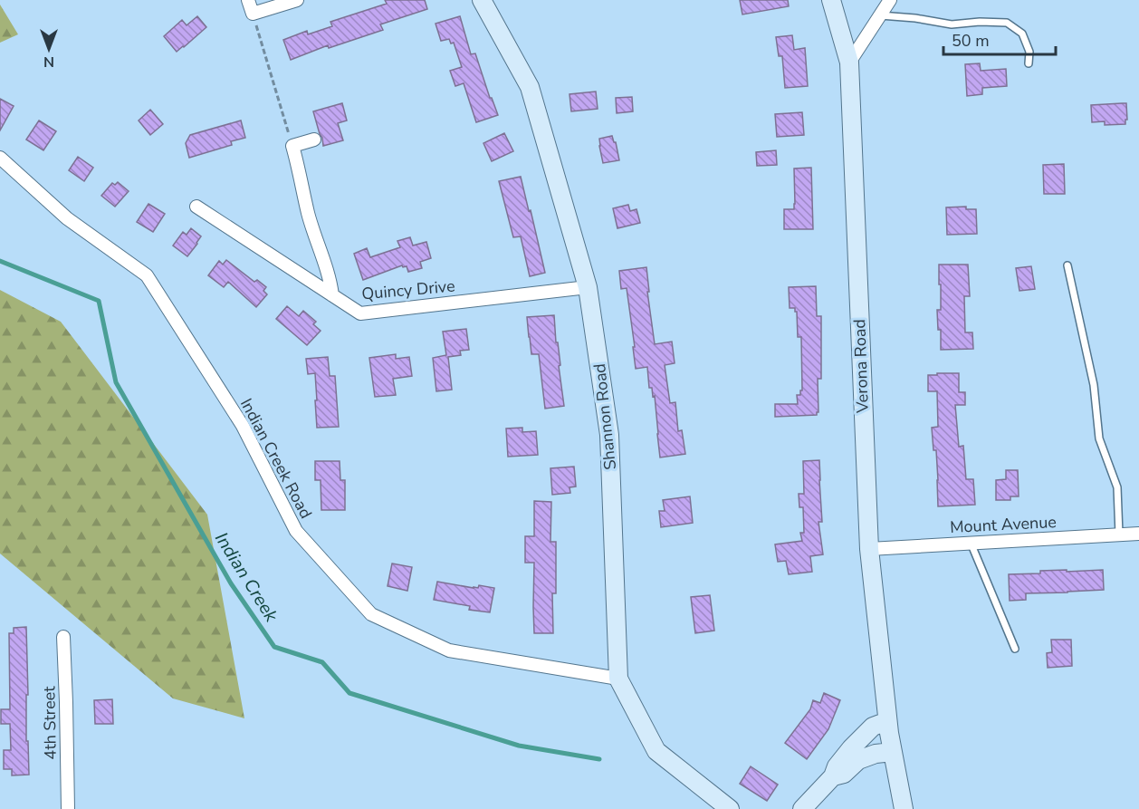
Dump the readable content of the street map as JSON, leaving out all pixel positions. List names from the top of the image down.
{
  "streets": {
    "street": [
      "Quincy Drive",
      "Verona Road",
      "Shannon Road",
      "Indian Creek Road",
      "Mount Avenue",
      "4th Street"
    ]
  },
  "crossings": [
    ["Quincy Drive", "Shannon Road"],
    ["Verona Road", "Mount Avenue"],
    ["Shannon Road", "Indian Creek Road"]
  ],
  "water": ["Indian Creek"],
  "scale_bar": "50 m",
  "north": "bottom"
}
